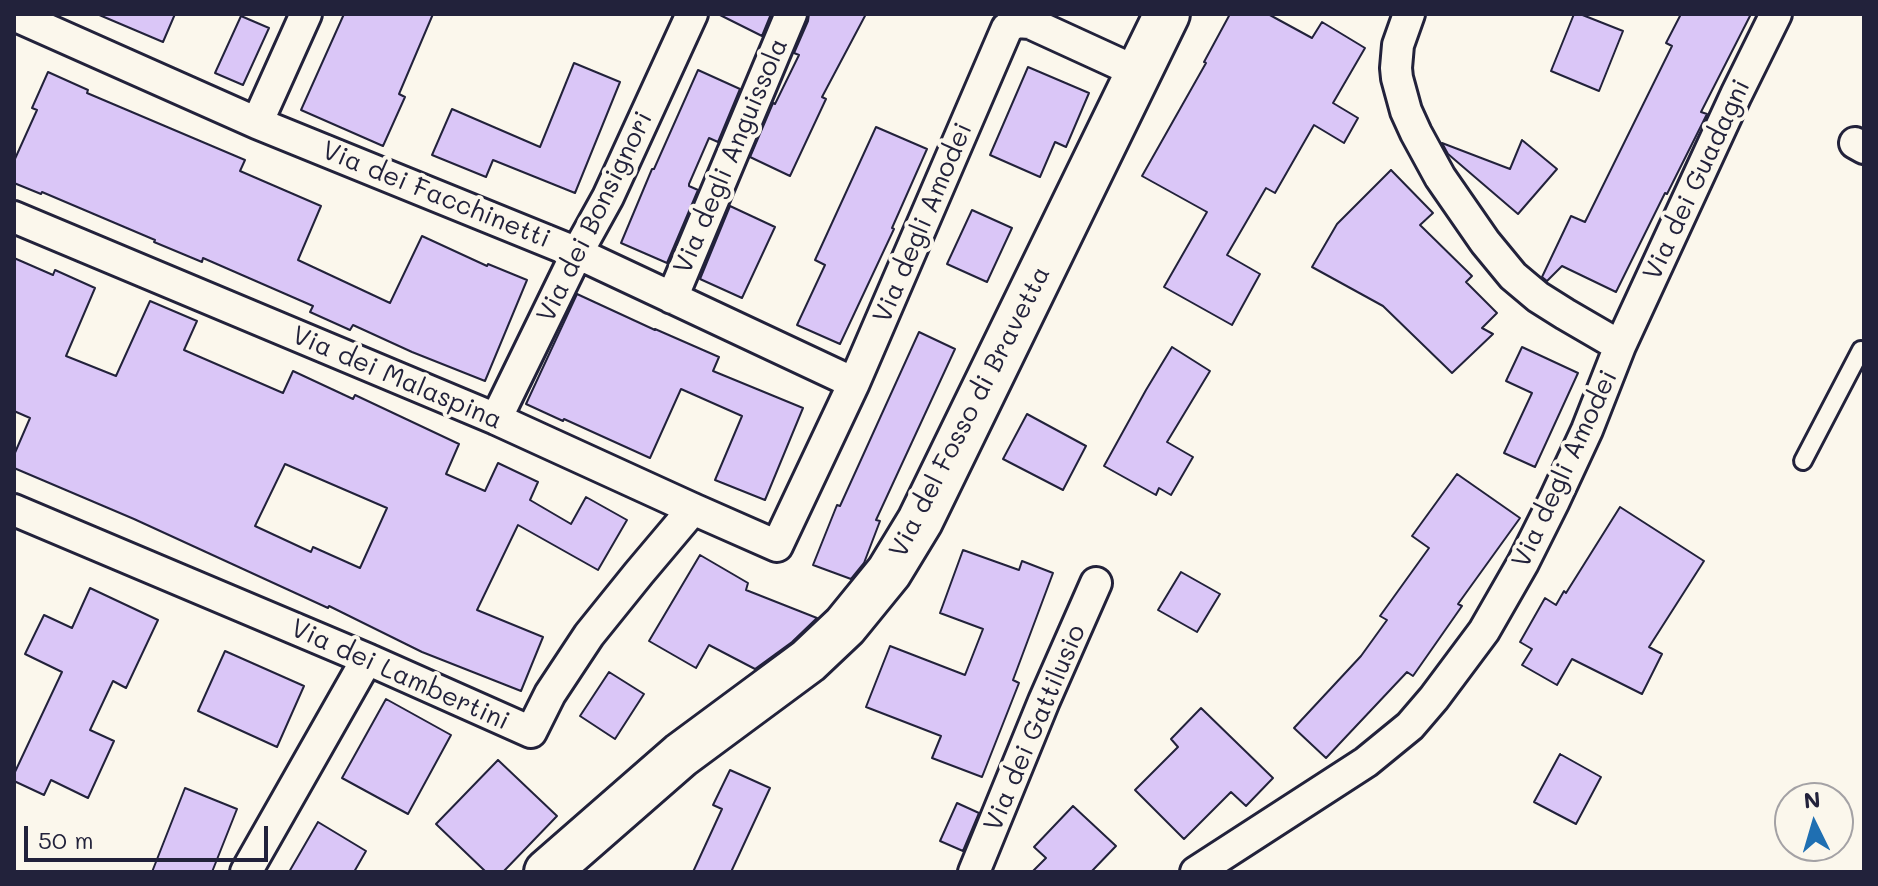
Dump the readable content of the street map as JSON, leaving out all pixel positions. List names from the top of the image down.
{
  "streets": {
    "main road": ["Via del Fosso di Bravetta"],
    "street": [
      "Via degli Anguissola",
      "Via dei Guadagni",
      "Via dei Facchinetti",
      "Via dei Bonsignori",
      "Via degli Amodei",
      "Via dei Malaspina",
      "Via dei Lambertini",
      "Via dei Gattilusio"
    ]
  },
  "crossings": [
    ["Via degli Anguissola", "Via dei Facchinetti"],
    ["Via dei Guadagni", "Via degli Amodei"],
    ["Via dei Facchinetti", "Via dei Bonsignori"],
    ["Via dei Facchinetti", "Via degli Amodei"],
    ["Via dei Bonsignori", "Via dei Malaspina"],
    ["Via degli Amodei", "Via dei Malaspina"],
    ["Via degli Amodei", "Via del Fosso di Bravetta"],
    ["Via dei Malaspina", "Via dei Lambertini"]
  ],
  "scale_bar": "50 m",
  "north": "top"
}
